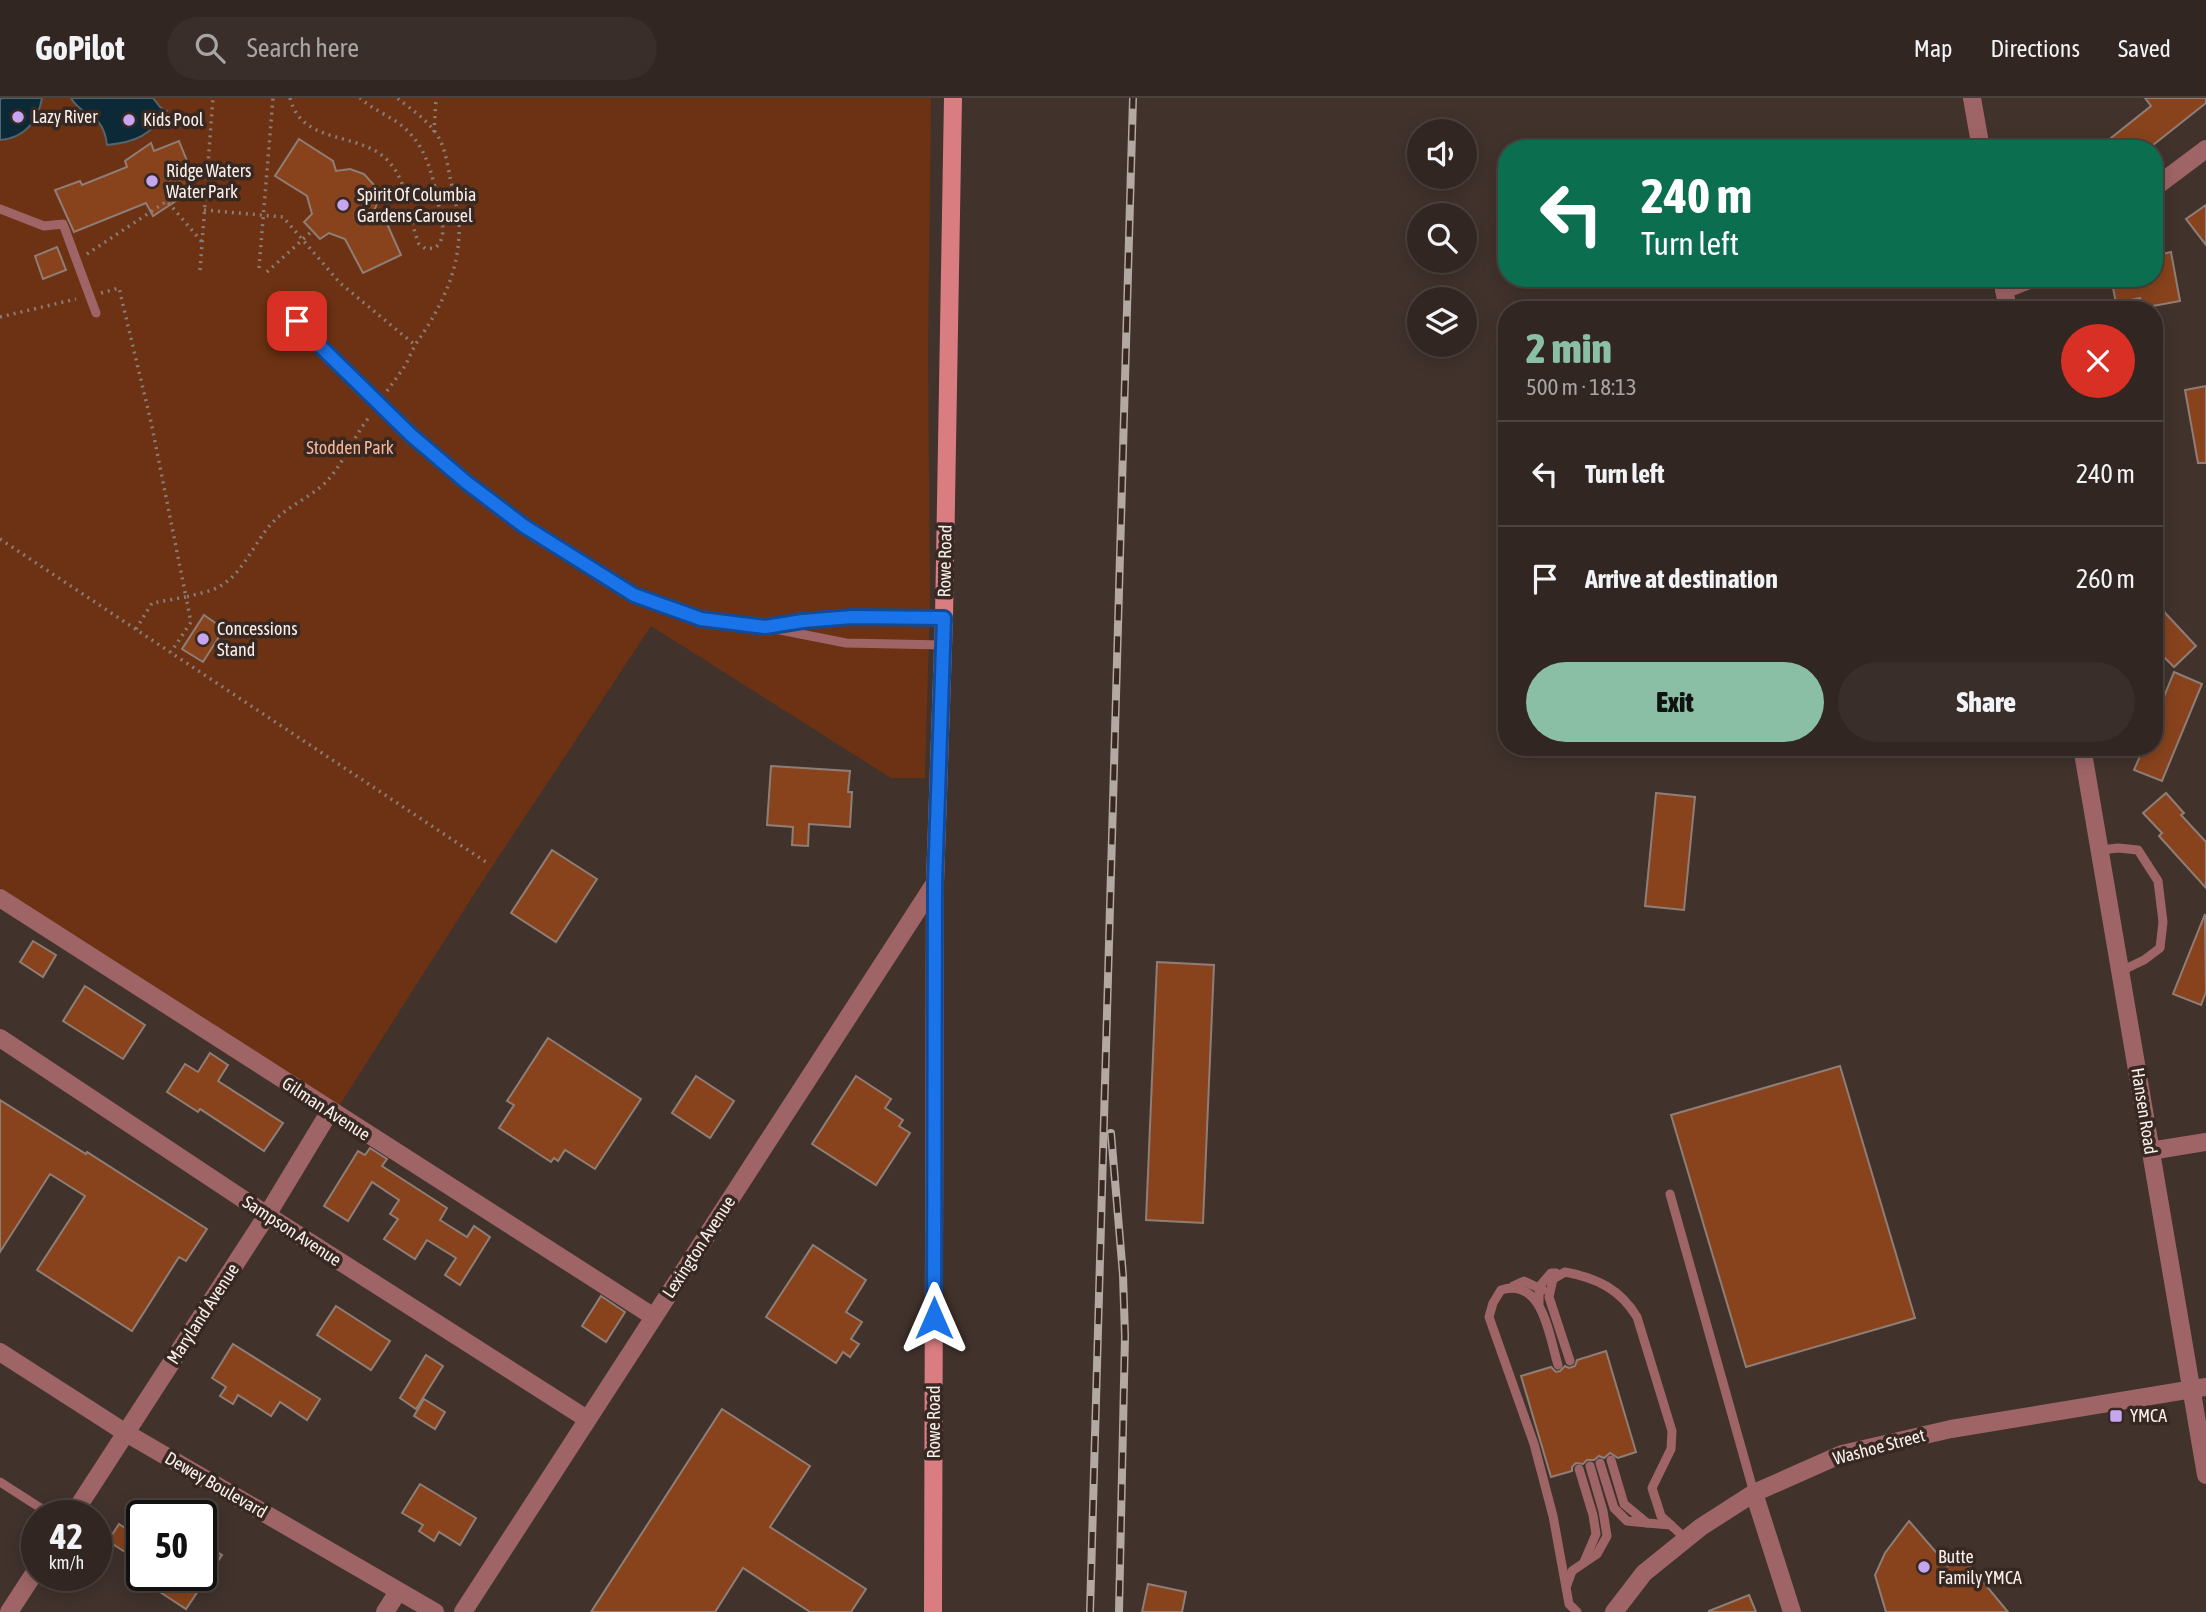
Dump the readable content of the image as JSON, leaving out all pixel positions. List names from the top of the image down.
{
  "streets": {
    "main road": ["Rowe Road"],
    "street": [
      "Gilman Avenue",
      "Hansen Road",
      "Sampson Avenue",
      "Lexington Avenue",
      "Maryland Avenue",
      "Washoe Street",
      "Dewey Boulevard"
    ]
  },
  "crossings": [
    ["Rowe Road", "Lexington Avenue"],
    ["Gilman Avenue", "Lexington Avenue"],
    ["Gilman Avenue", "Maryland Avenue"],
    ["Hansen Road", "Washoe Street"],
    ["Sampson Avenue", "Lexington Avenue"],
    ["Sampson Avenue", "Maryland Avenue"],
    ["Maryland Avenue", "Dewey Boulevard"]
  ],
  "parks": ["Stodden Park"],
  "places": {
    "other": [
      "Lazy River",
      "Kids Pool",
      "Ridge Waters Water Park",
      "Spirit Of Columbia Gardens Carousel",
      "Concessions Stand",
      "Butte Family YMCA"
    ],
    "transit": ["YMCA"]
  },
  "page": {
    "header": "GoPilot",
    "search": "Search here",
    "nav": ["Map", "Directions", "Saved"],
    "turn": ["240 m", "Turn left"],
    "heading": ["2 min", "500 m · 18:13"],
    "list": [
      {
        "name": "Turn left",
        "value": "240 m"
      },
      {
        "name": "Arrive at destination",
        "value": "260 m"
      }
    ],
    "buttons": ["Exit", "Share"],
    "speed": "42 km/h",
    "limit": "50"
  }
}
